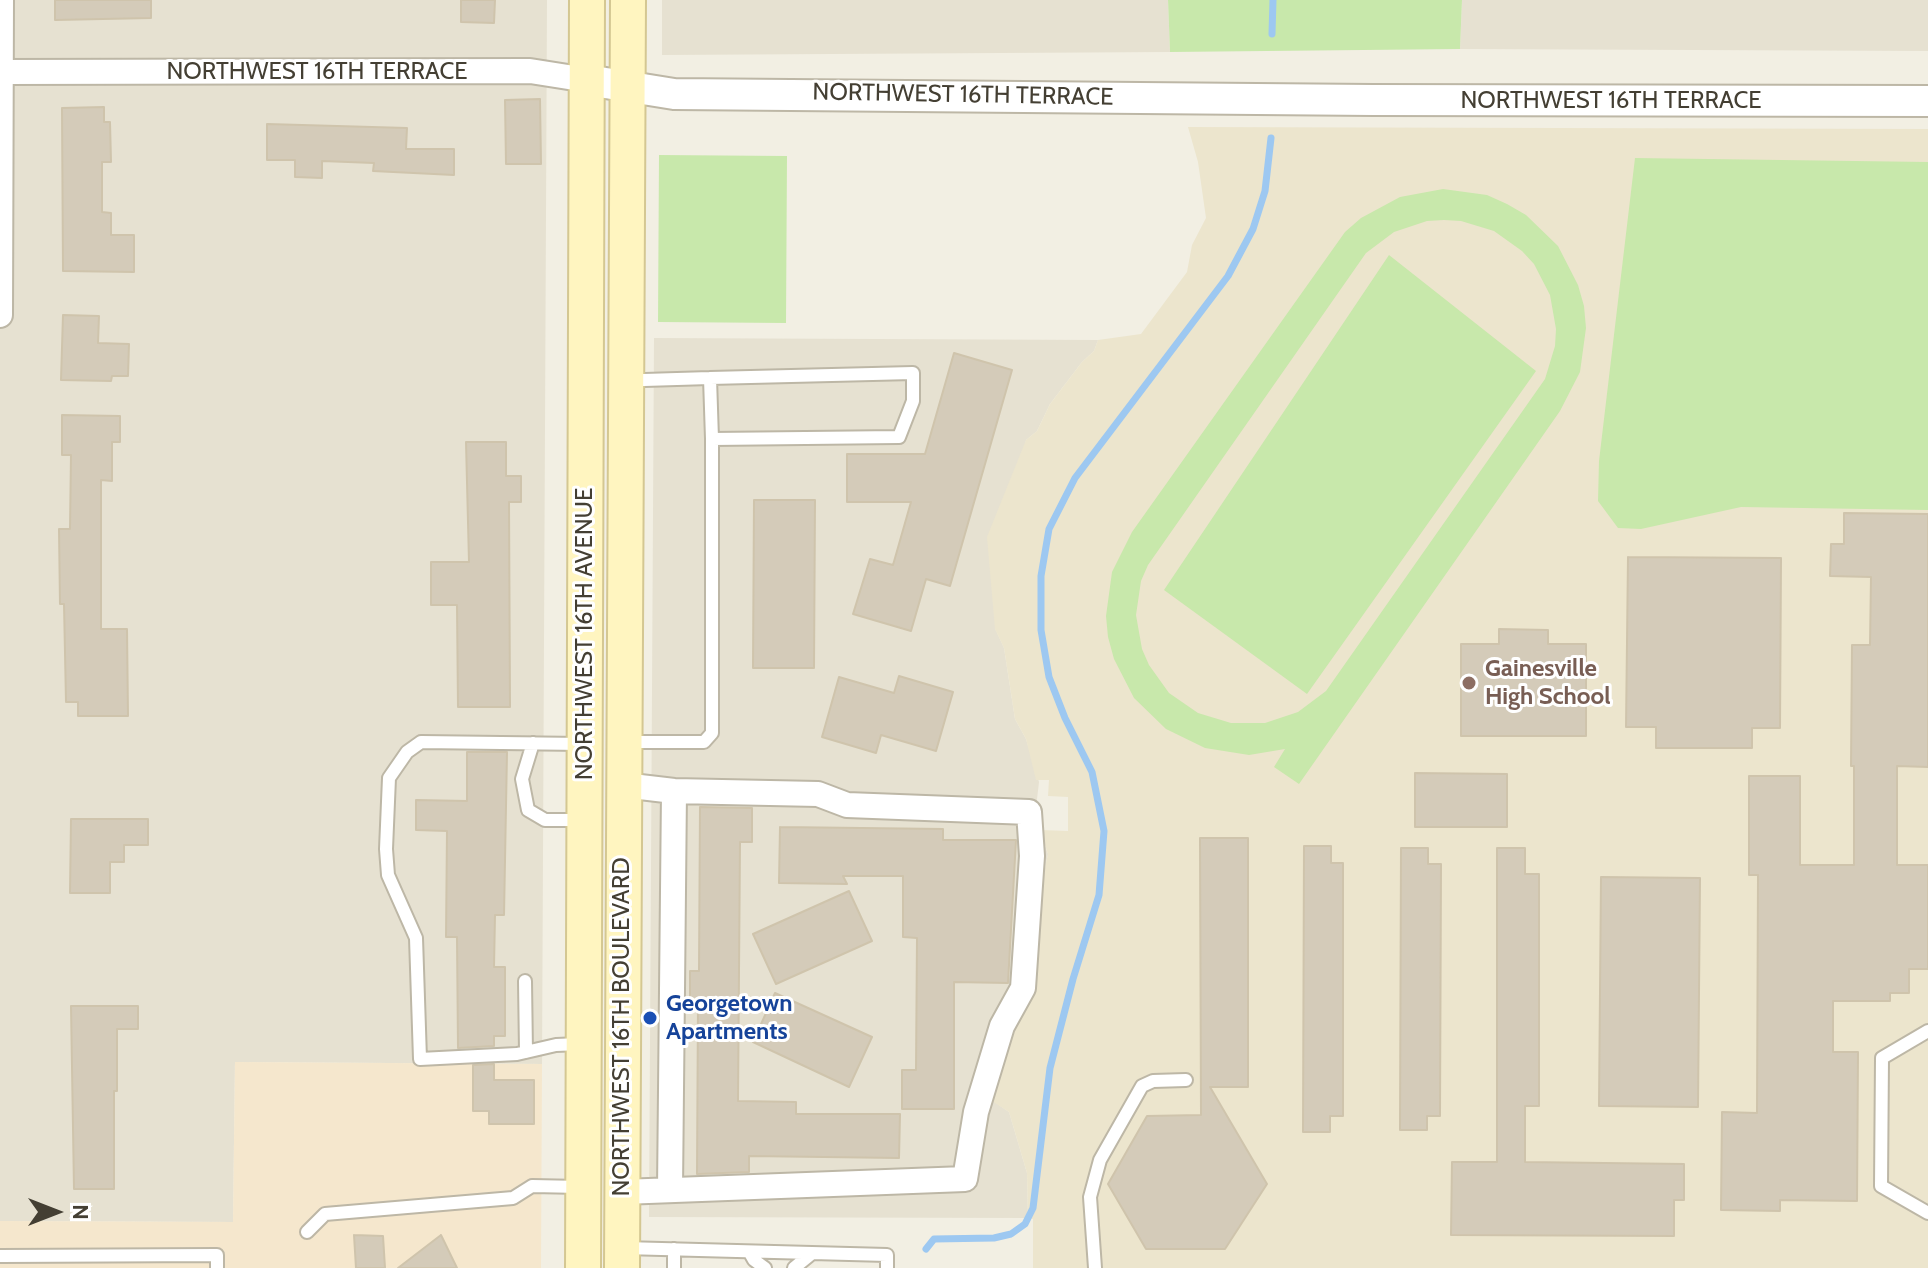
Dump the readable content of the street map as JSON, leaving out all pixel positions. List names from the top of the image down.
{
  "streets": {
    "main road": ["NORTHWEST 16TH AVENUE", "NORTHWEST 16TH BOULEVARD"],
    "street": ["NORTHWEST 16TH TERRACE"]
  },
  "crossings": [
    ["NORTHWEST 16TH TERRACE", "NORTHWEST 16TH AVENUE"],
    ["NORTHWEST 16TH AVENUE", "NORTHWEST 16TH BOULEVARD"]
  ],
  "places": ["Gainesville High School", "Georgetown Apartments"],
  "north": "right"
}
